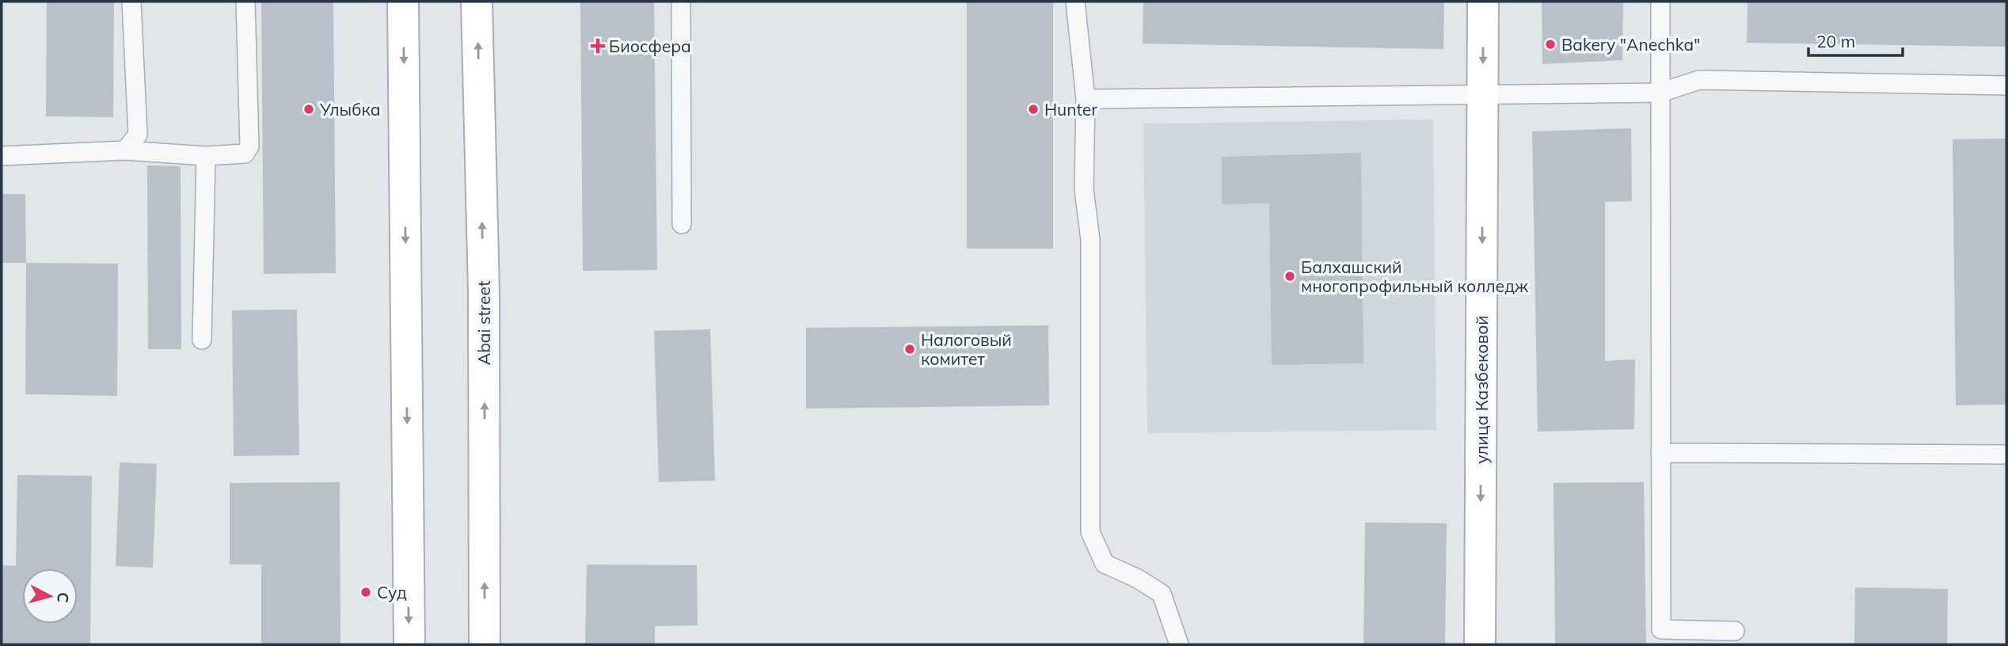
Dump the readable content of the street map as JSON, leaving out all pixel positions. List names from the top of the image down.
{
  "streets": {
    "main road": ["Abai street", "улица Казбековой"]
  },
  "one_way": ["улица Казбековой"],
  "places": {
    "other": [
      "Bakery \"Anechka\"",
      "Улыбка",
      "Hunter",
      "Балхашский многопрофильный колледж",
      "Налоговый комитет",
      "Суд"
    ],
    "health": ["Биосфера"]
  },
  "scale_bar": "20 m",
  "north": "right"
}
